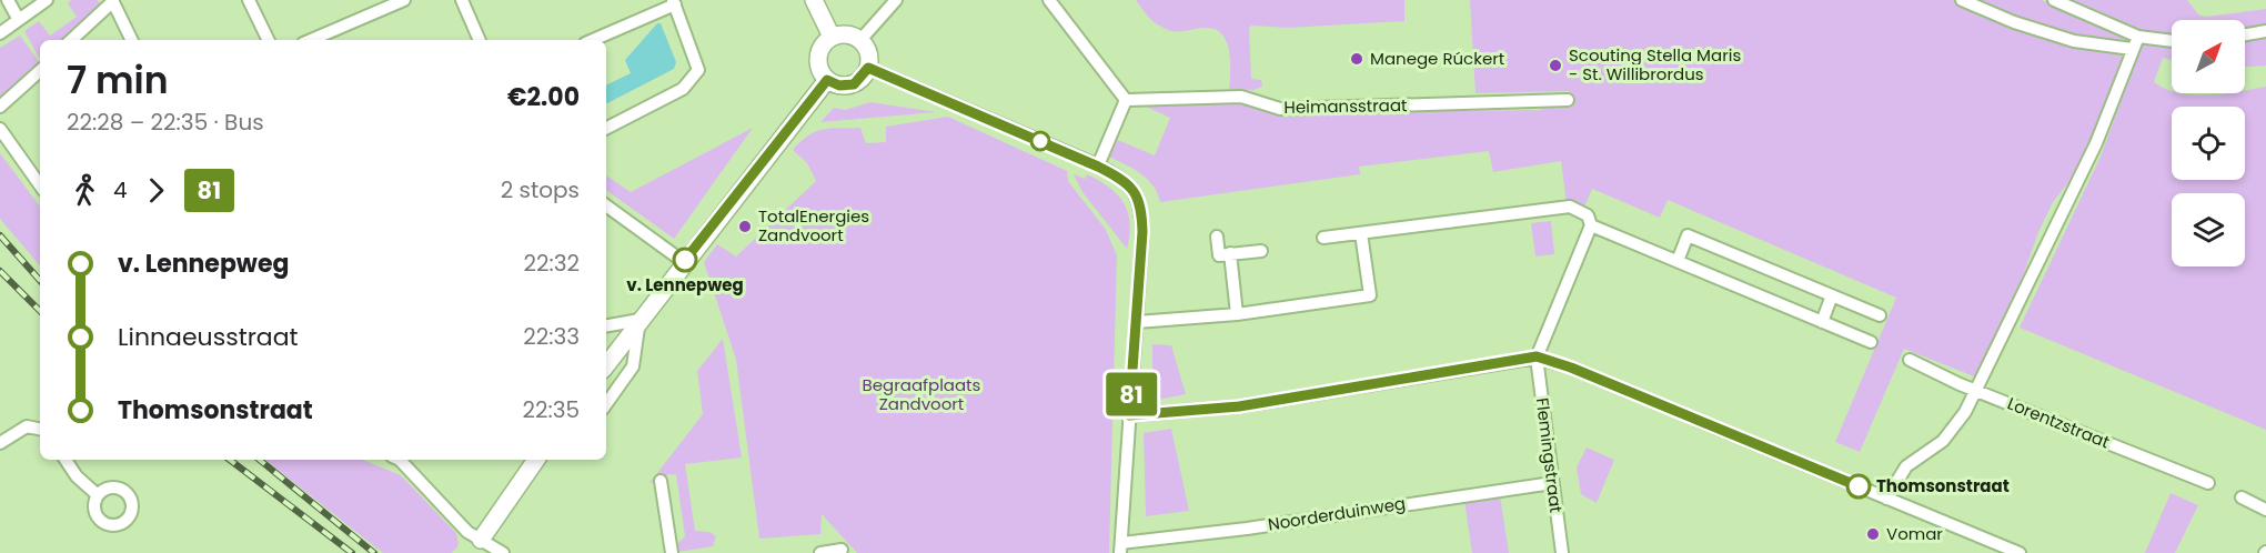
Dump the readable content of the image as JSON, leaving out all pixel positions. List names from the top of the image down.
{
  "streets": {
    "street": [
      "Heimansstraat",
      "Lorentzstraat",
      "Flemingstraat",
      "Noorderduinweg"
    ]
  },
  "crossings": [
    ["Flemingstraat", "Noorderduinweg"]
  ],
  "parks": ["Begraafplaats Zandvoort"],
  "places": [
    "Manege Rúckert",
    "Scouting Stella Maris - St. Willibrordus",
    "TotalEnergies Zandvoort",
    "v. Lennepweg",
    "Thomsonstraat",
    "Vomar"
  ],
  "lines": ["bus line 81"],
  "north": "top right",
  "page": {
    "on_map": "81",
    "heading": ["7 min", "22:28 – 22:35 · Bus", "€2.00"],
    "legs": ["4", "81", "2 stops"],
    "list": [
      {
        "name": "v. Lennepweg",
        "value": "22:32"
      },
      {
        "name": "Linnaeusstraat",
        "value": "22:33"
      },
      {
        "name": "Thomsonstraat",
        "value": "22:35"
      }
    ]
  }
}
